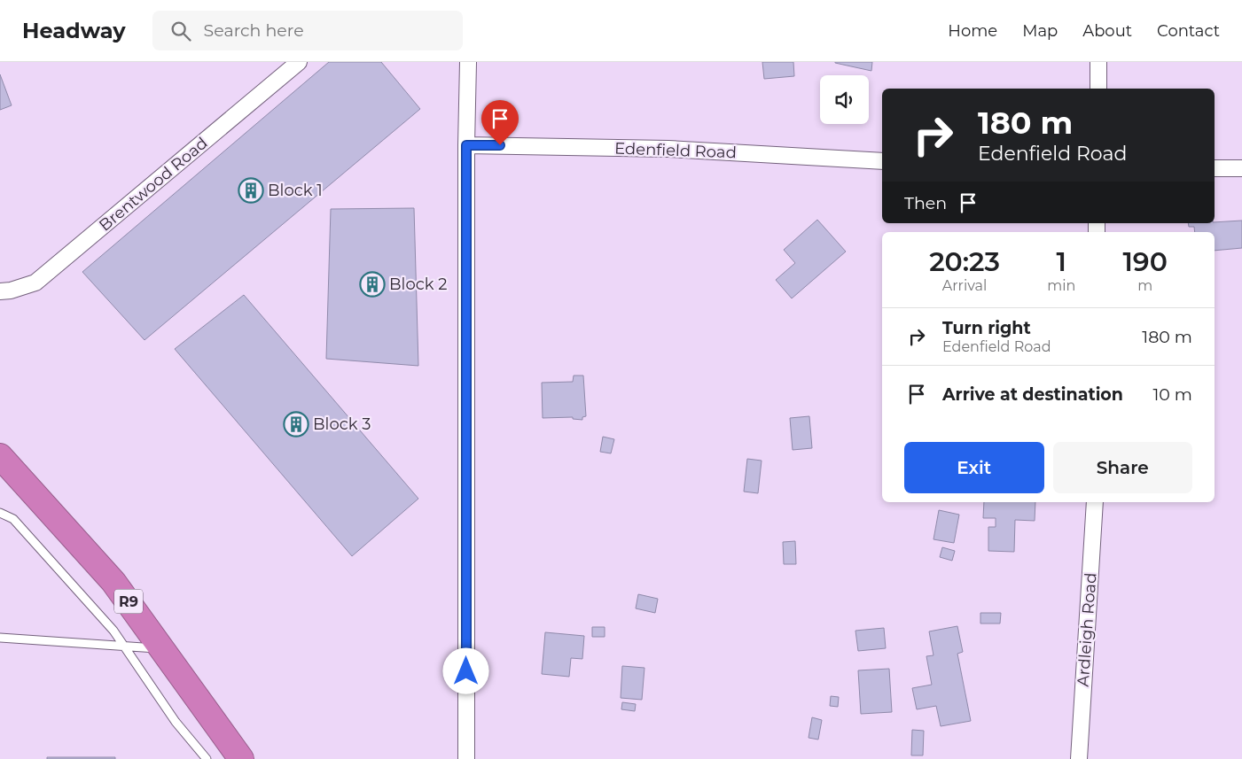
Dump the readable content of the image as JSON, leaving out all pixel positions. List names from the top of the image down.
{
  "streets": {
    "highway": ["R9"],
    "street": ["Edenfield Road", "Brentwood Road", "Ardleigh Road"]
  },
  "places": {
    "building": ["Block 1", "Block 2", "Block 3"]
  },
  "page": {
    "header": "Headway",
    "search": "Search here",
    "nav": [
      "Home",
      "Map",
      "About",
      "Contact"
    ],
    "turn": ["180 m", "Edenfield Road"],
    "then": "Then",
    "eta": [
      "20:23",
      "Arrival",
      "1",
      "min",
      "190",
      "m"
    ],
    "list": [
      {
        "name": "Turn right",
        "note": "Edenfield Road",
        "value": "180 m"
      },
      {
        "name": "Arrive at destination",
        "value": "10 m"
      }
    ],
    "buttons": ["Exit", "Share"]
  }
}
